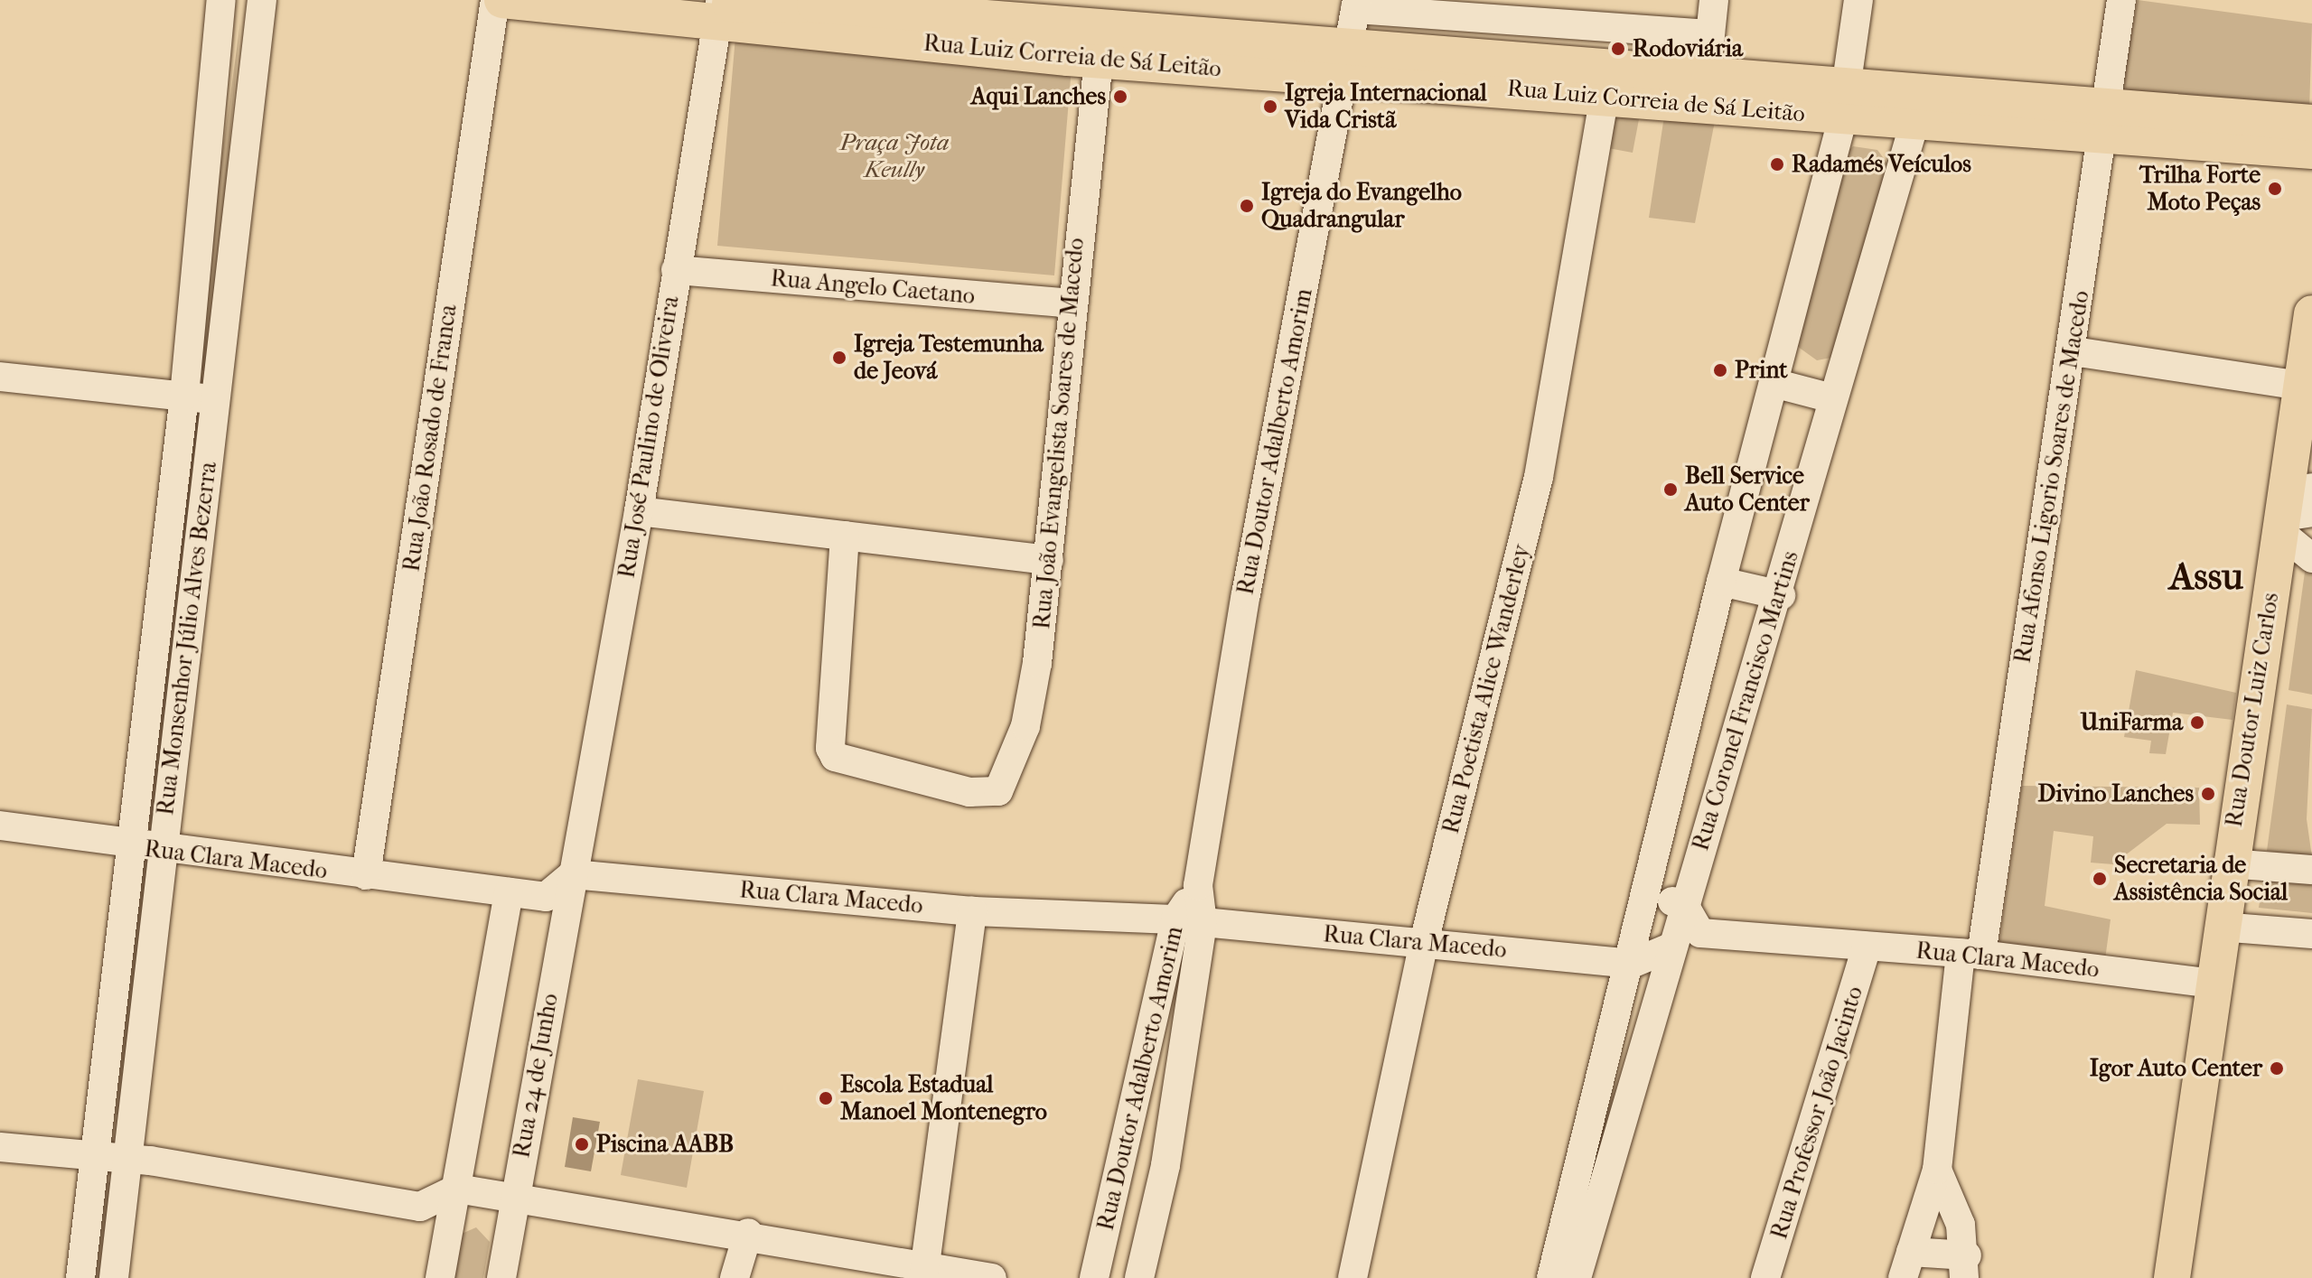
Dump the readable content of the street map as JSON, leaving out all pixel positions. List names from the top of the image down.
{
  "streets": {
    "main road": ["Rua Luiz Correia de Sá Leitão", "Rua Doutor Luiz Carlos"],
    "street": [
      "Rua Angelo Caetano",
      "Rua João Evangelista Soares de Macedo",
      "Rua José Paulino de Oliveira",
      "Rua João Rosado de Franca",
      "Rua Doutor Adalberto Amorim",
      "Rua Afonso Ligorio Soares de Macedo",
      "Rua Monsenhor Júlio Alves Bezerra",
      "Rua Poetista Alice Wanderley",
      "Rua Coronel Francisco Martins",
      "Rua Clara Macedo",
      "Rua 24 de Junho",
      "Rua Professor João Jacinto"
    ]
  },
  "crossings": [
    ["Rua Luiz Correia de Sá Leitão", "Rua João Evangelista Soares de Macedo"],
    ["Rua Luiz Correia de Sá Leitão", "Rua José Paulino de Oliveira"],
    ["Rua Luiz Correia de Sá Leitão", "Rua Doutor Adalberto Amorim"],
    ["Rua Luiz Correia de Sá Leitão", "Rua Afonso Ligorio Soares de Macedo"],
    ["Rua Luiz Correia de Sá Leitão", "Rua Poetista Alice Wanderley"],
    ["Rua Luiz Correia de Sá Leitão", "Rua Coronel Francisco Martins"],
    ["Rua Angelo Caetano", "Rua João Evangelista Soares de Macedo"],
    ["Rua Angelo Caetano", "Rua José Paulino de Oliveira"],
    ["Rua José Paulino de Oliveira", "Rua Clara Macedo"],
    ["Rua José Paulino de Oliveira", "Rua 24 de Junho"],
    ["Rua João Rosado de Franca", "Rua Clara Macedo"],
    ["Rua Doutor Adalberto Amorim", "Rua Clara Macedo"],
    ["Rua Afonso Ligorio Soares de Macedo", "Rua Clara Macedo"],
    ["Rua Monsenhor Júlio Alves Bezerra", "Rua Clara Macedo"],
    ["Rua Poetista Alice Wanderley", "Rua Clara Macedo"],
    ["Rua Coronel Francisco Martins", "Rua Clara Macedo"],
    ["Rua Doutor Luiz Carlos", "Rua Clara Macedo"],
    ["Rua Clara Macedo", "Rua 24 de Junho"],
    ["Rua Clara Macedo", "Rua Professor João Jacinto"]
  ],
  "districts": ["Assu"],
  "parks": ["Praça Jota Keully"],
  "places": [
    "Rodoviária",
    "Aqui Lanches",
    "Igreja Internacional Vida Cristã",
    "Radamés Veículos",
    "Trilha Forte Moto Peças",
    "Igreja do Evangelho Quadrangular",
    "Igreja Testemunha de Jeová",
    "Print",
    "Bell Service Auto Center",
    "UniFarma",
    "Divino Lanches",
    "Secretaria de Assistência Social",
    "Igor Auto Center",
    "Escola Estadual Manoel Montenegro",
    "Piscina AABB"
  ]
}
